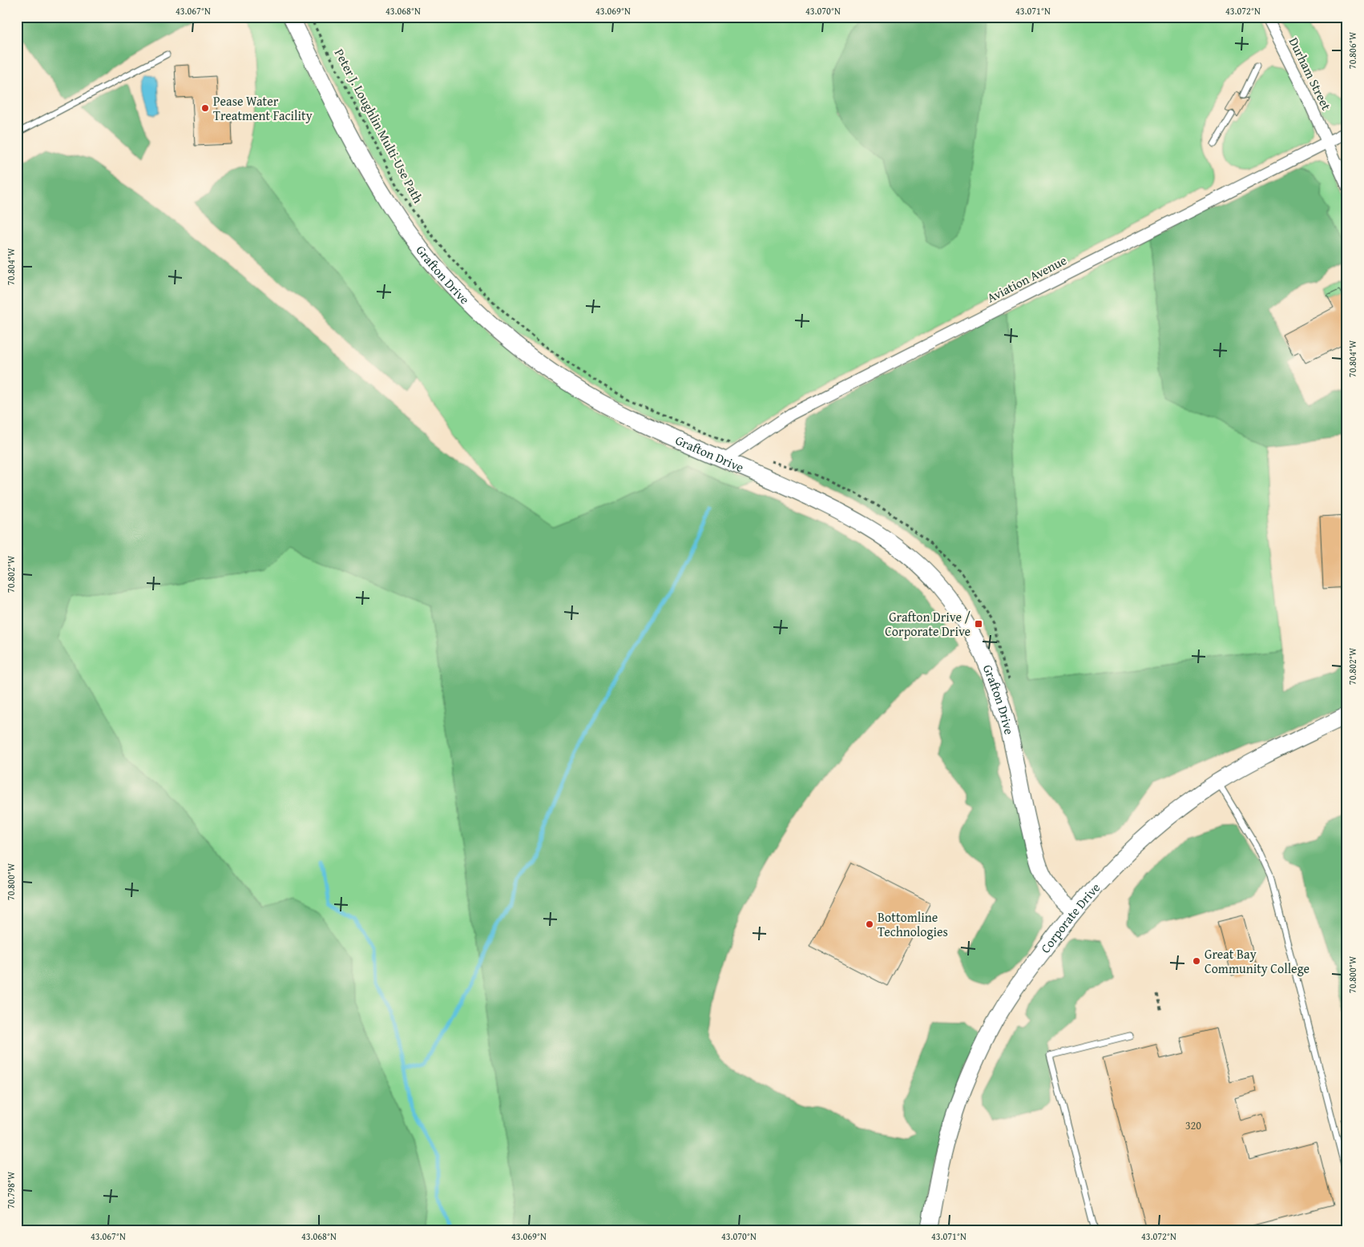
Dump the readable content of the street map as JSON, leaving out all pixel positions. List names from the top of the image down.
{
  "streets": {
    "street": [
      "Durham Street",
      "Grafton Drive",
      "Aviation Avenue",
      "Corporate Drive"
    ],
    "path": ["Peter J. Loughlin Multi-Use Path"]
  },
  "crossings": [
    ["Durham Street", "Aviation Avenue"],
    ["Grafton Drive", "Aviation Avenue"],
    ["Grafton Drive", "Corporate Drive"]
  ],
  "places": {
    "other": ["Pease Water Treatment Facility", "Bottomline Technologies", "Great Bay Community College"],
    "transit": ["Grafton Drive / Corporate Drive"]
  },
  "house_numbers": ["320"],
  "coordinates": [
    "43.067°N",
    "43.068°N",
    "43.069°N",
    "43.070°N",
    "43.071°N",
    "43.072°N",
    "70.806°W",
    "70.804°W",
    "70.802°W",
    "70.800°W",
    "70.798°W"
  ]
}
